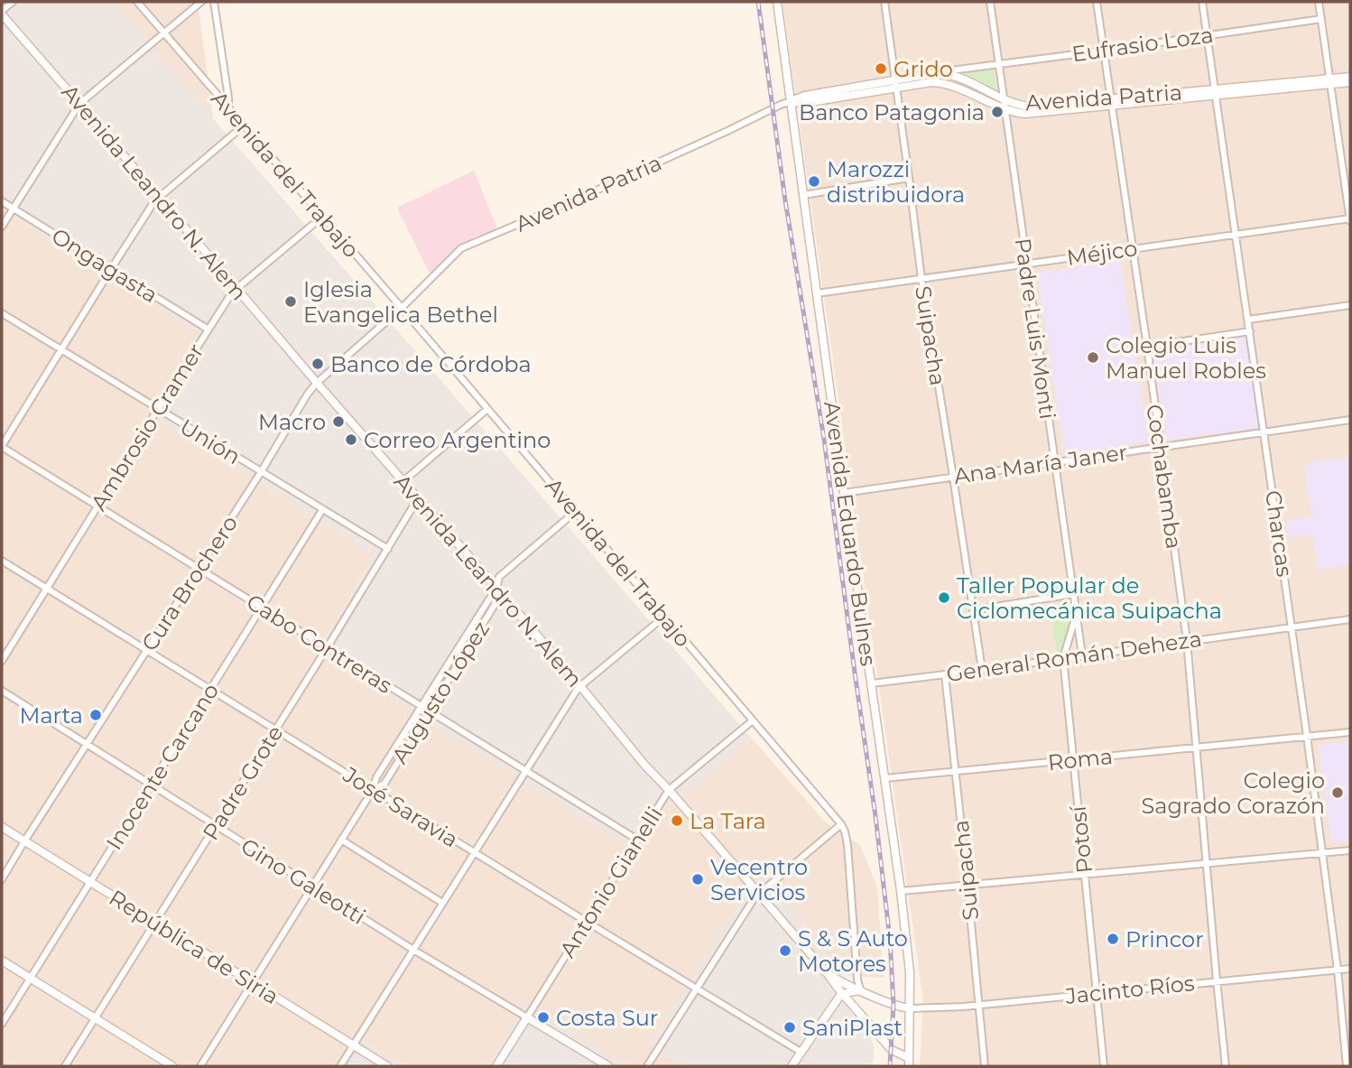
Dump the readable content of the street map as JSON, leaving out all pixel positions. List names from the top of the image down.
{
  "streets": {
    "main road": [
      "Avenida Patria",
      "Avenida Leandro N. Alem",
      "Avenida Eduardo Bulnes",
      "Gino Galeotti",
      "Antonio Gianelli",
      "República de Siria"
    ],
    "street": [
      "Eufrasio Loza",
      "Avenida del Trabajo",
      "Méjico",
      "Ongagasta",
      "Padre Luis Monti",
      "Suipacha",
      "Ambrosio Cramer",
      "Unión",
      "Ana María Janer",
      "Cochabamba",
      "Charcas",
      "Cura Brochero",
      "Cabo Contreras",
      "General Román Deheza",
      "Augusto López",
      "Roma",
      "Inocente Carcano",
      "Padre Grote",
      "José Saravia",
      "Potosí",
      "Jacinto Ríos"
    ]
  },
  "crossings": [
    ["Eufrasio Loza", "Avenida Patria"],
    ["Eufrasio Loza", "Padre Luis Monti"],
    ["Eufrasio Loza", "Cochabamba"],
    ["Eufrasio Loza", "Charcas"],
    ["Avenida Patria", "Avenida del Trabajo"],
    ["Avenida Patria", "Padre Luis Monti"],
    ["Avenida Patria", "Suipacha"],
    ["Avenida Patria", "Cochabamba"],
    ["Avenida Patria", "Avenida Eduardo Bulnes"],
    ["Avenida Patria", "Charcas"],
    ["Avenida Patria", "Cura Brochero"],
    ["Avenida del Trabajo", "Avenida Leandro N. Alem"],
    ["Avenida del Trabajo", "Ambrosio Cramer"],
    ["Avenida del Trabajo", "Cura Brochero"],
    ["Avenida del Trabajo", "Augusto López"],
    ["Avenida del Trabajo", "Antonio Gianelli"],
    ["Avenida Leandro N. Alem", "Ambrosio Cramer"],
    ["Avenida Leandro N. Alem", "Avenida Eduardo Bulnes"],
    ["Avenida Leandro N. Alem", "Cura Brochero"],
    ["Avenida Leandro N. Alem", "Augusto López"],
    ["Avenida Leandro N. Alem", "Padre Grote"],
    ["Avenida Leandro N. Alem", "Antonio Gianelli"],
    ["Avenida Leandro N. Alem", "Jacinto Ríos"],
    ["Méjico", "Padre Luis Monti"],
    ["Méjico", "Suipacha"],
    ["Méjico", "Cochabamba"],
    ["Méjico", "Avenida Eduardo Bulnes"],
    ["Méjico", "Charcas"],
    ["Ongagasta", "Ambrosio Cramer"],
    ["Padre Luis Monti", "Ana María Janer"],
    ["Padre Luis Monti", "General Román Deheza"],
    ["Padre Luis Monti", "Potosí"],
    ["Suipacha", "Ana María Janer"],
    ["Suipacha", "General Román Deheza"],
    ["Suipacha", "Roma"],
    ["Suipacha", "Jacinto Ríos"],
    ["Ambrosio Cramer", "Unión"],
    ["Ambrosio Cramer", "Cabo Contreras"],
    ["Ambrosio Cramer", "José Saravia"],
    ["Unión", "Cura Brochero"],
    ["Unión", "Inocente Carcano"],
    ["Unión", "Padre Grote"],
    ["Ana María Janer", "Cochabamba"],
    ["Ana María Janer", "Avenida Eduardo Bulnes"],
    ["Ana María Janer", "Charcas"],
    ["Cochabamba", "General Román Deheza"],
    ["Cochabamba", "Roma"],
    ["Cochabamba", "Jacinto Ríos"],
    ["Avenida Eduardo Bulnes", "General Román Deheza"],
    ["Avenida Eduardo Bulnes", "Roma"],
    ["Avenida Eduardo Bulnes", "Jacinto Ríos"],
    ["Charcas", "General Román Deheza"],
    ["Charcas", "Roma"],
    ["Charcas", "Jacinto Ríos"],
    ["Cura Brochero", "Cabo Contreras"],
    ["Cura Brochero", "José Saravia"],
    ["Cura Brochero", "Gino Galeotti"],
    ["Cura Brochero", "República de Siria"],
    ["Cabo Contreras", "Augusto López"],
    ["Cabo Contreras", "Inocente Carcano"],
    ["Cabo Contreras", "Padre Grote"],
    ["Cabo Contreras", "Antonio Gianelli"],
    ["General Román Deheza", "Potosí"],
    ["Augusto López", "José Saravia"],
    ["Augusto López", "Gino Galeotti"],
    ["Augusto López", "República de Siria"],
    ["Roma", "Potosí"],
    ["Inocente Carcano", "José Saravia"],
    ["Inocente Carcano", "Gino Galeotti"],
    ["Inocente Carcano", "República de Siria"],
    ["Padre Grote", "José Saravia"],
    ["Padre Grote", "Gino Galeotti"],
    ["Padre Grote", "República de Siria"],
    ["José Saravia", "Antonio Gianelli"],
    ["Potosí", "Jacinto Ríos"],
    ["Gino Galeotti", "Antonio Gianelli"]
  ],
  "places": [
    "Grido",
    "Banco Patagonia",
    "Marozzi distribuidora",
    "Iglesia Evangelica Bethel",
    "Colegio Luis Manuel Robles",
    "Banco de Córdoba",
    "Macro",
    "Correo Argentino",
    "Taller Popular de Ciclomecánica Suipacha",
    "Marta",
    "Colegio Sagrado Corazón",
    "La Tara",
    "Vecentro Servicios",
    "Princor",
    "S & S Auto Motores",
    "Costa Sur",
    "SaniPlast"
  ]
}
